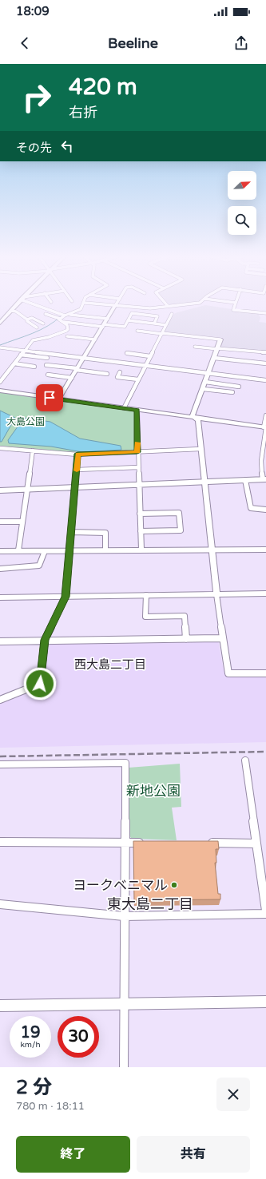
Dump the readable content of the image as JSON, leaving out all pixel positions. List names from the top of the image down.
{
  "districts": ["西大島二丁目", "東大島二丁目"],
  "parks": ["大島公園", "新地公園"],
  "places": ["ヨークベニマル"],
  "north": "top right",
  "page": {
    "status": "18:09",
    "header": "Beeline",
    "turn": ["420 m", "右折"],
    "then": "その先",
    "speed": "19 km/h",
    "limit": "30",
    "heading": ["2 分", "780 m · 18:11"],
    "buttons": ["終了", "共有"]
  }
}
